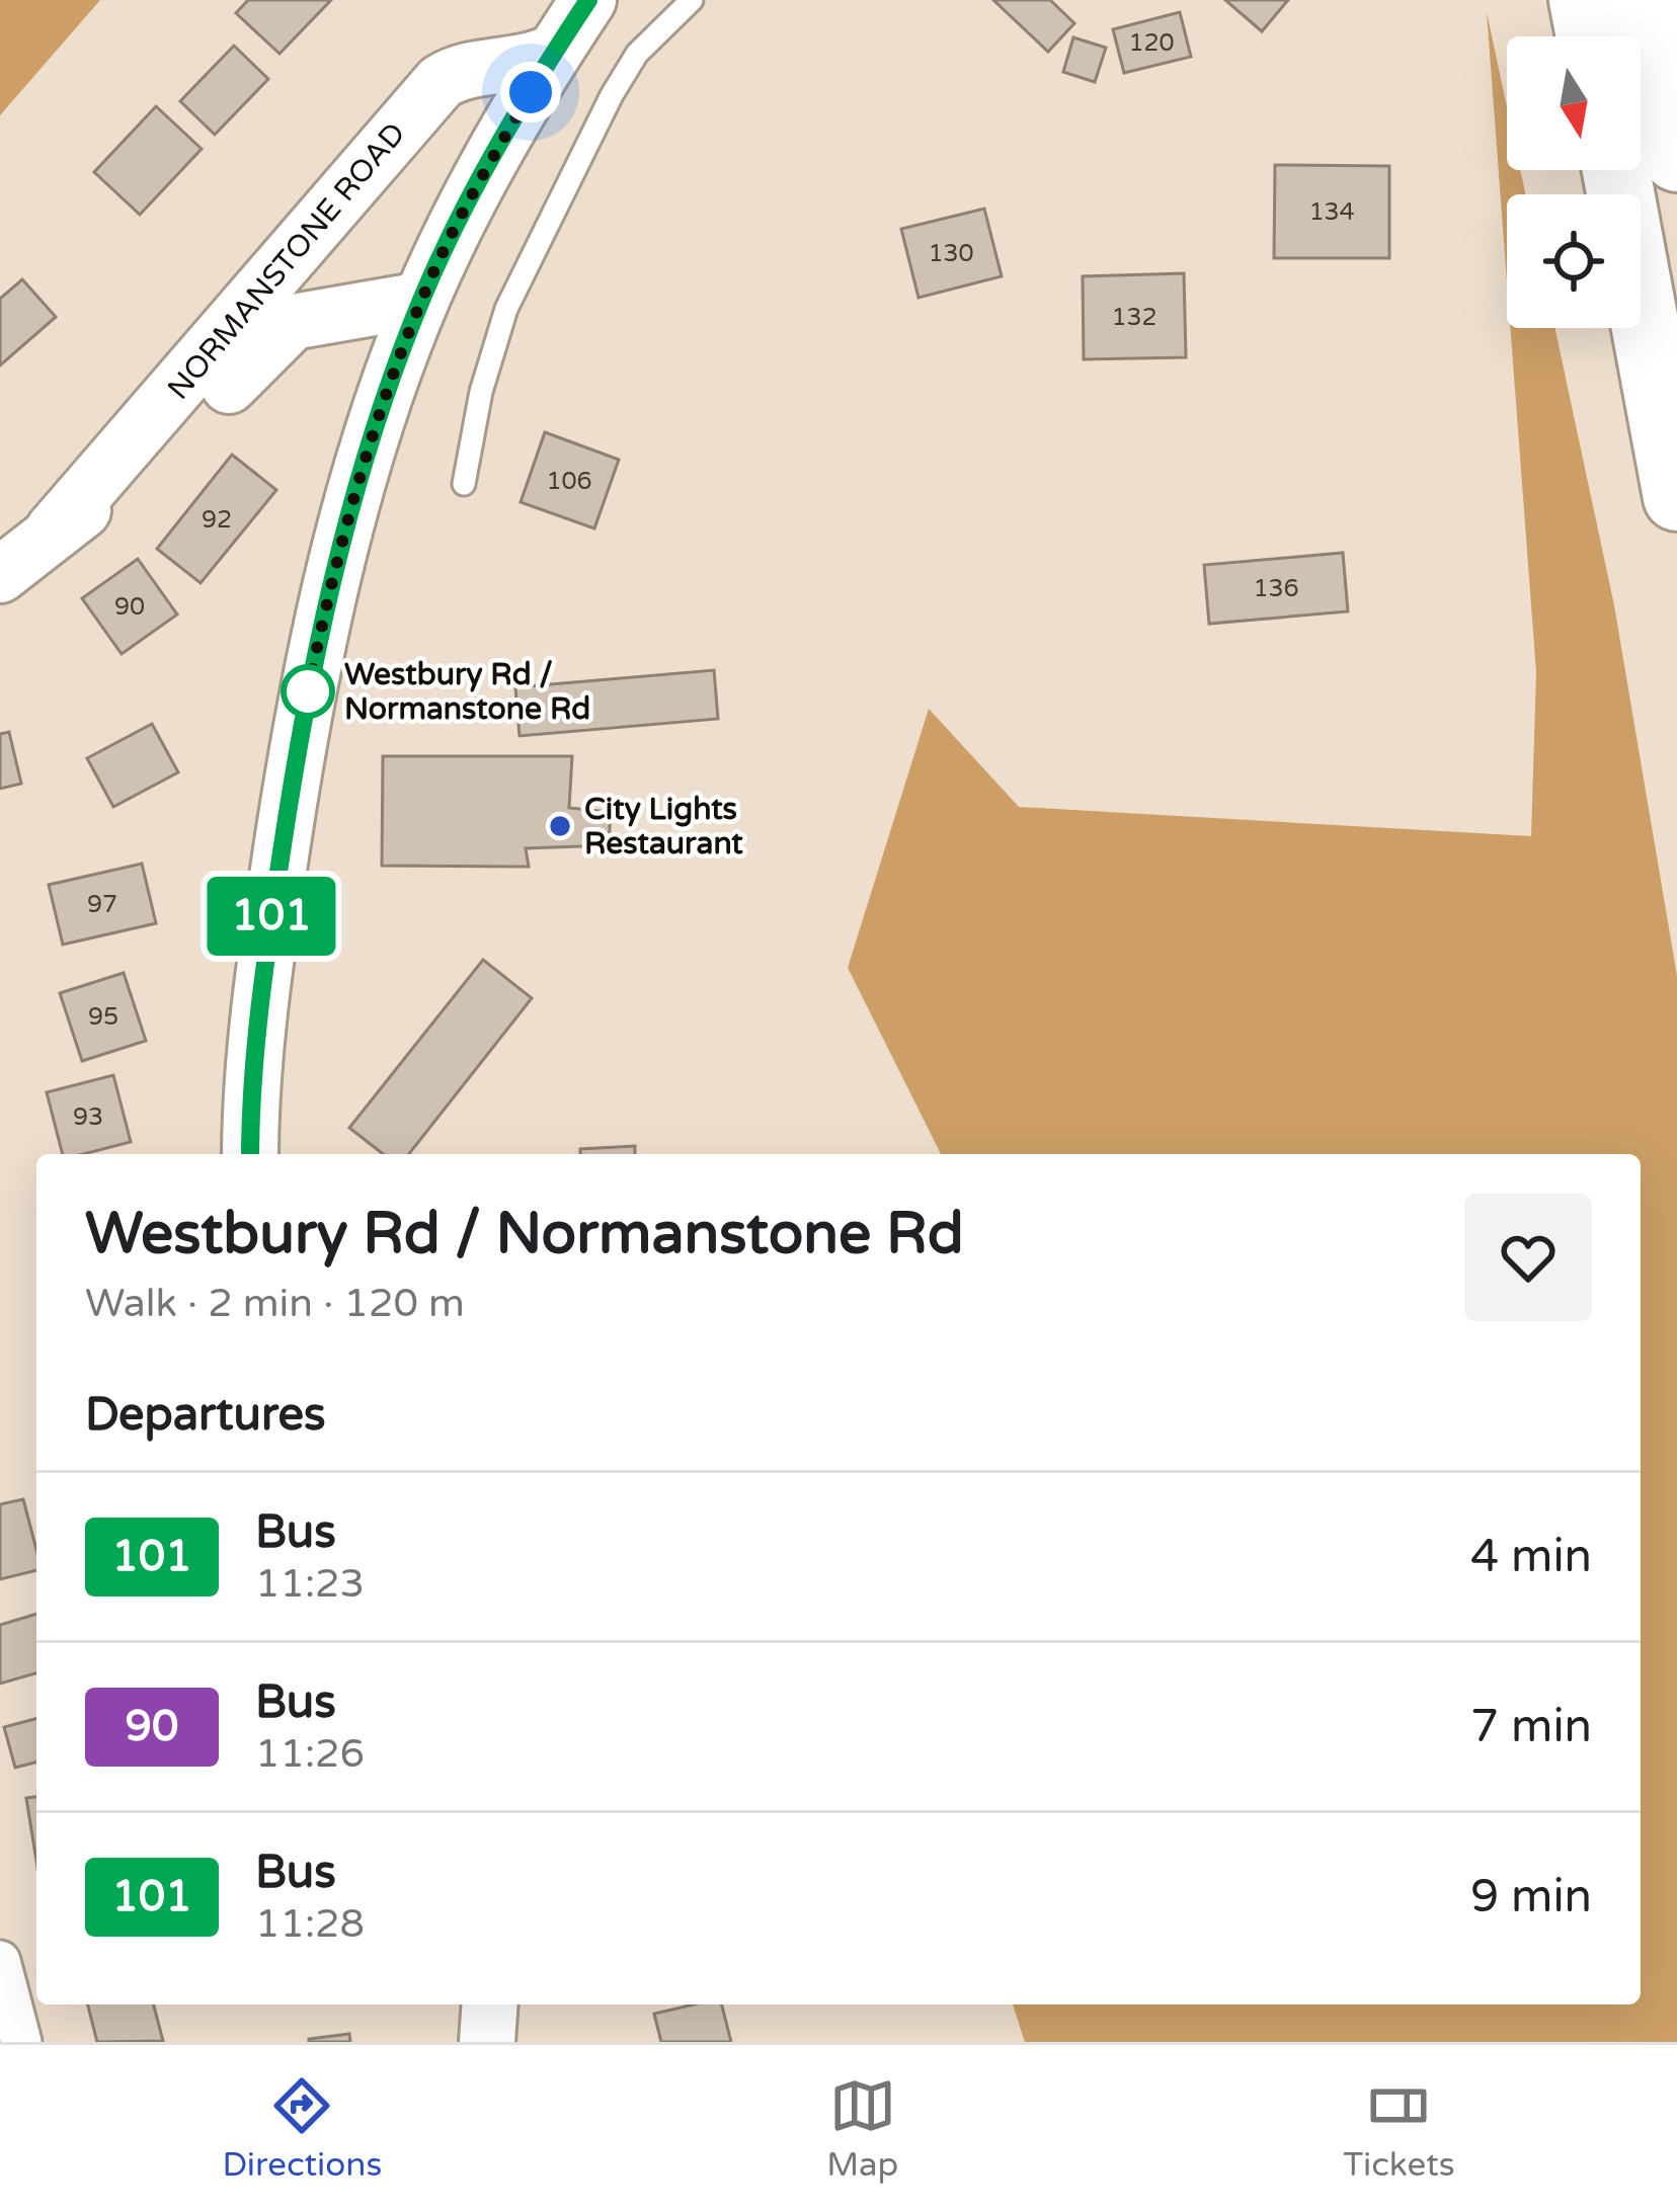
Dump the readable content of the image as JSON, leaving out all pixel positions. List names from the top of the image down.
{
  "streets": {
    "main road": ["NORMANSTONE ROAD"]
  },
  "places": ["Westbury Rd / Normanstone Rd", "City Lights Restaurant"],
  "lines": ["bus line 101"],
  "house_numbers": [
    "120",
    "134",
    "130",
    "132",
    "106",
    "92",
    "136",
    "90",
    "97",
    "95",
    "93"
  ],
  "north": "bottom",
  "page": {
    "on_map": "101",
    "heading": [
      ["Westbury Rd / Normanstone Rd", "Walk · 2 min · 120 m"],
      "Departures"
    ],
    "list": [
      {
        "mark": "101",
        "name": "Bus",
        "note": "11:23",
        "value": "4 min"
      },
      {
        "mark": "90",
        "name": "Bus",
        "note": "11:26",
        "value": "7 min"
      },
      {
        "mark": "101",
        "name": "Bus",
        "note": "11:28",
        "value": "9 min"
      }
    ],
    "tabs": ["Directions", "Map", "Tickets"]
  }
}
